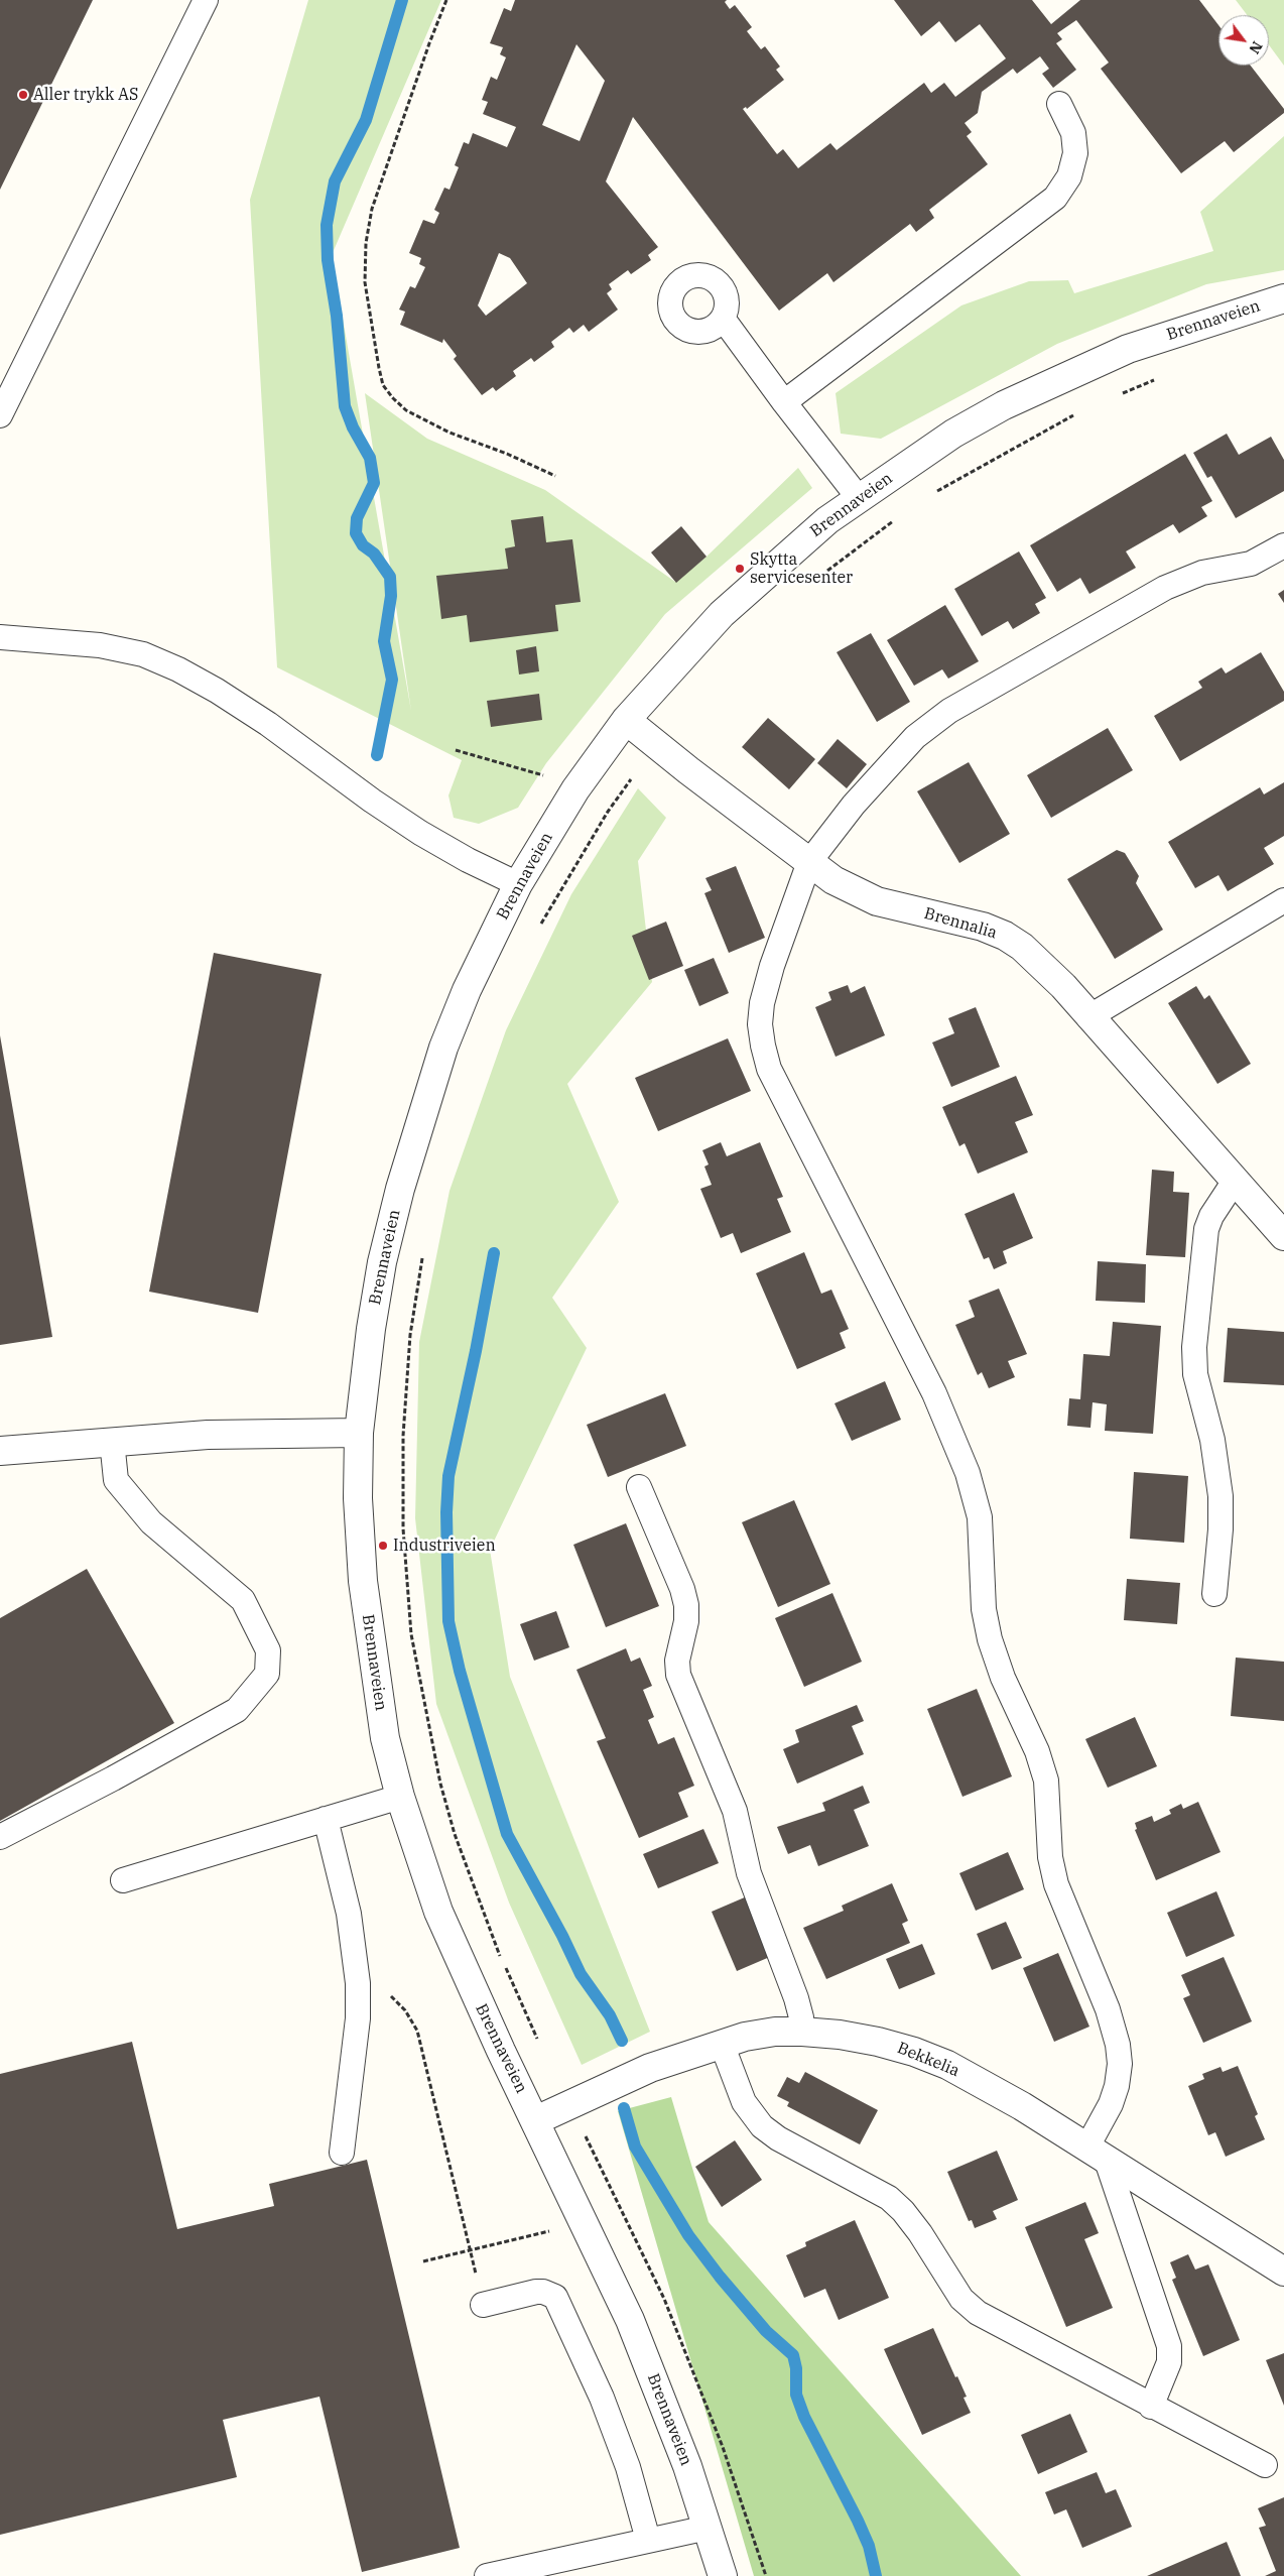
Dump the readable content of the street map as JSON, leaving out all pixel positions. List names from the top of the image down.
{
  "streets": {
    "street": ["Brennaveien", "Brennalia", "Bekkelia"]
  },
  "crossings": [
    ["Brennaveien", "Brennalia"],
    ["Brennaveien", "Bekkelia"]
  ],
  "places": ["Aller trykk AS", "Skytta servicesenter", "Industriveien"],
  "north": "bottom right"
}
